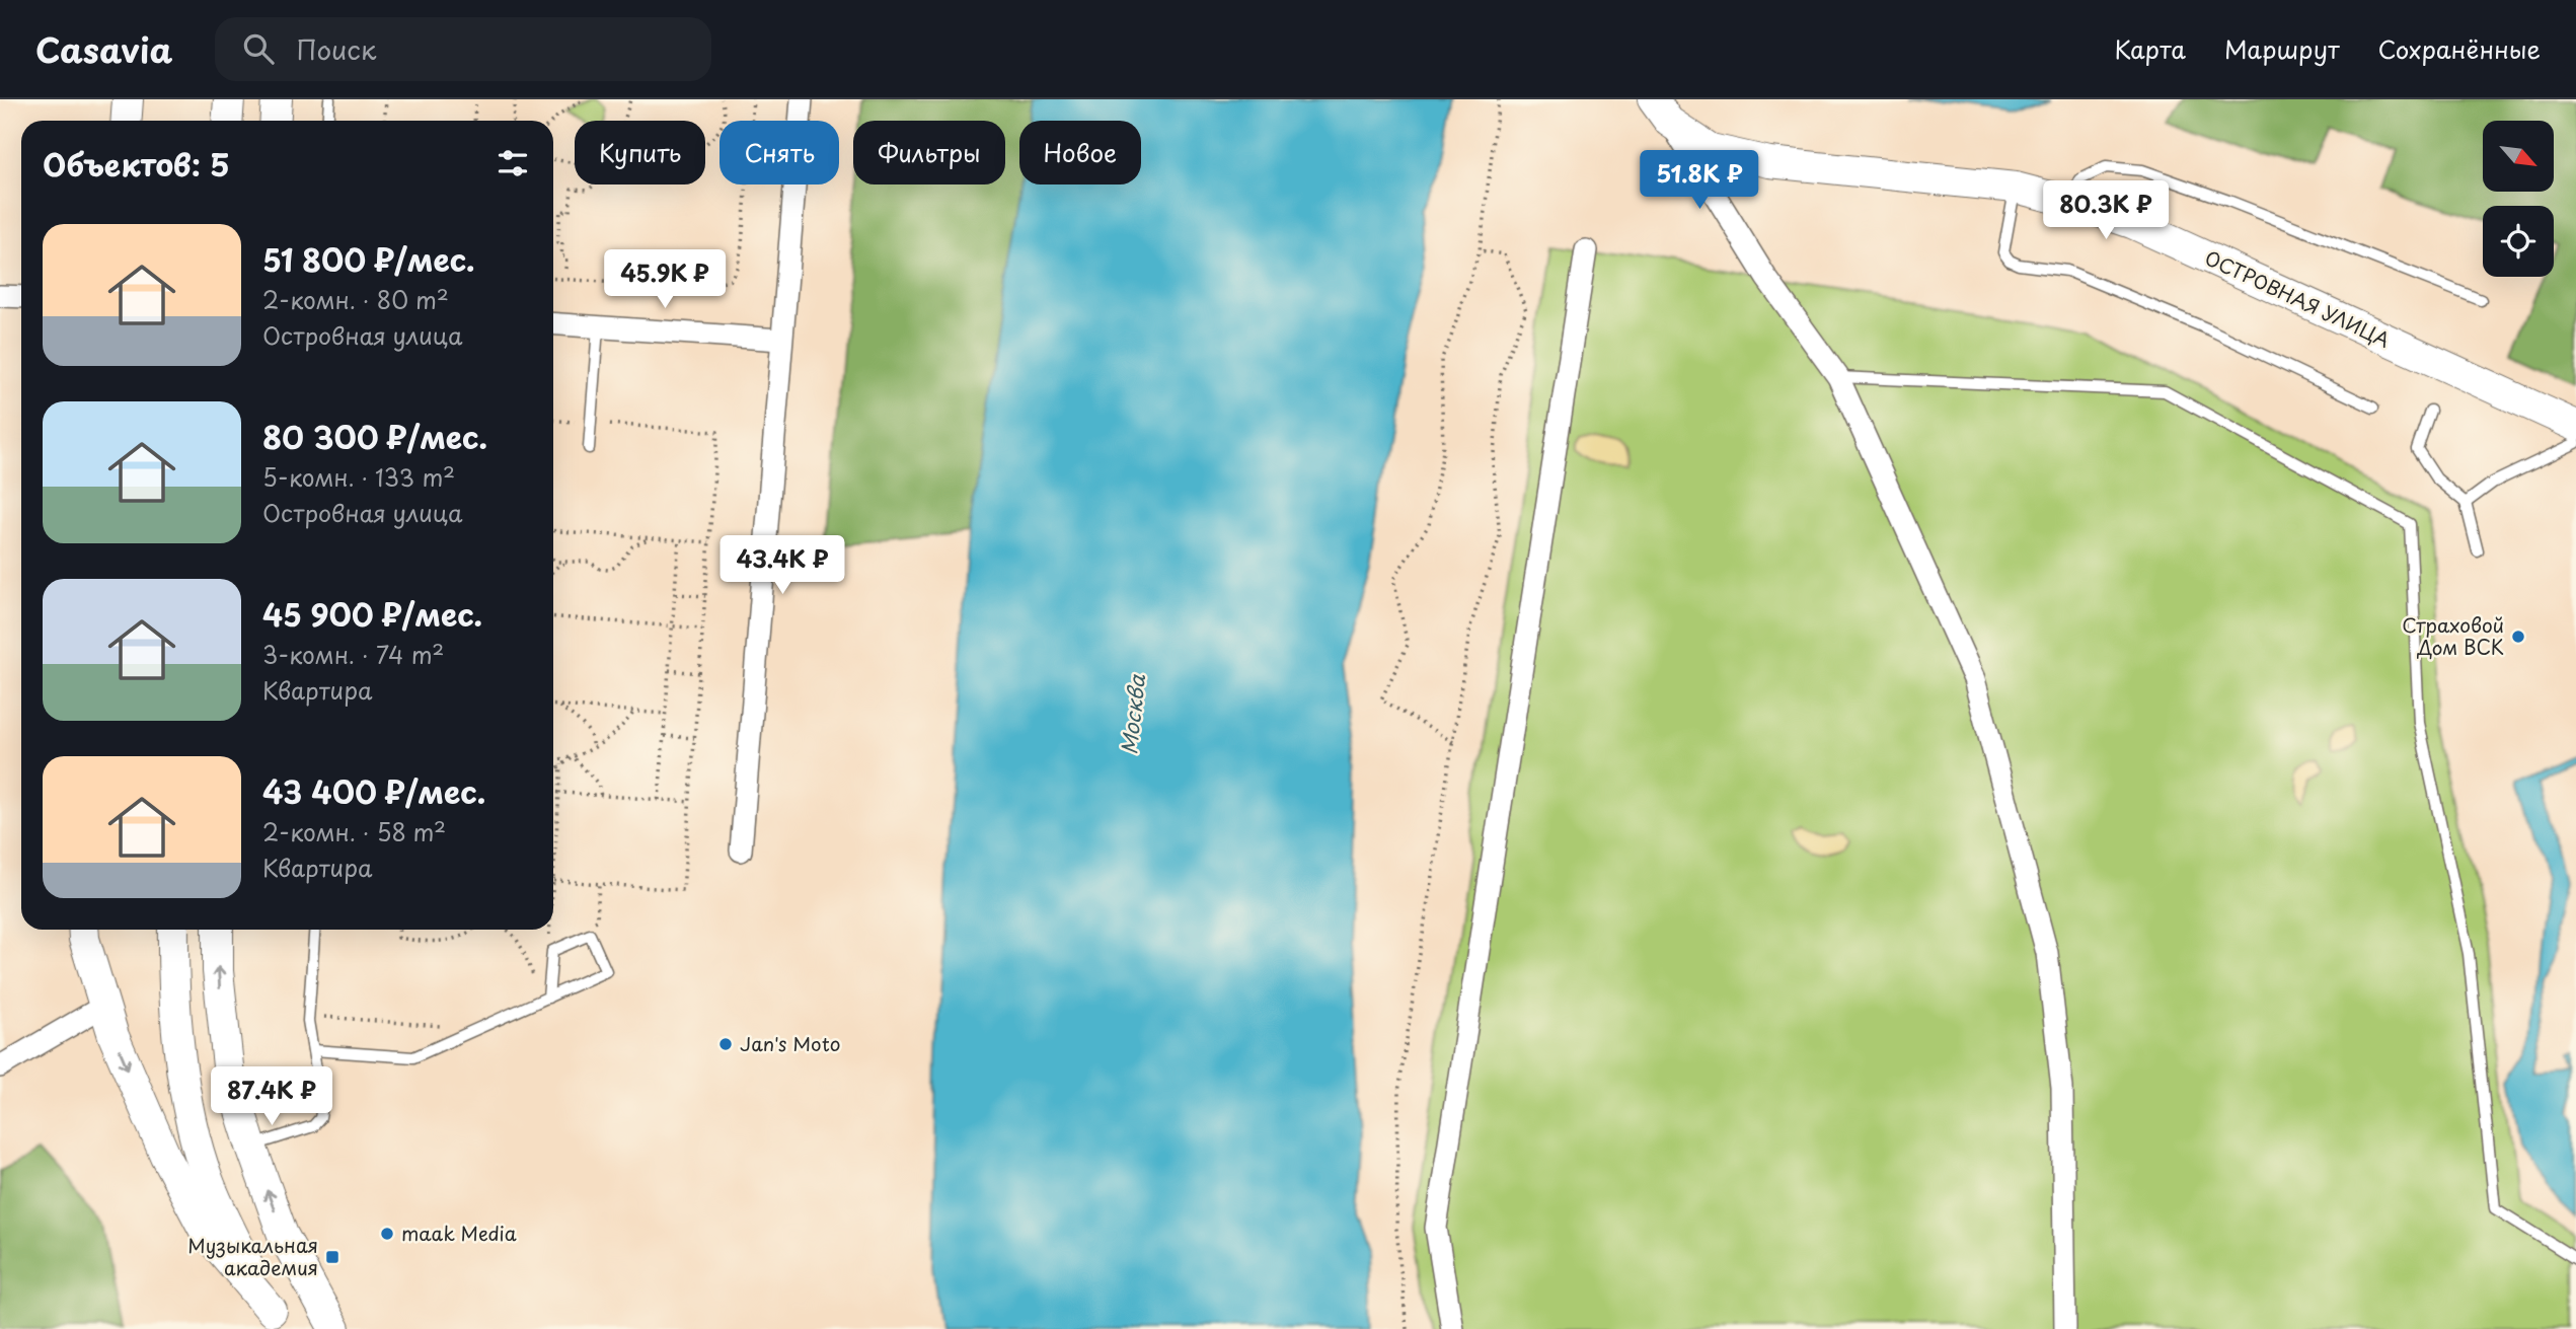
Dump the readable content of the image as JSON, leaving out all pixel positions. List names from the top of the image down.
{
  "streets": {
    "street": ["ОСТРОВНАЯ УЛИЦА"]
  },
  "water": ["Москва"],
  "places": {
    "other": ["Страховой Дом ВСК", "Jan's Moto", "maak Media"],
    "transit": ["Музыкальная академия"]
  },
  "north": "bottom right",
  "page": {
    "header": "Casavia",
    "search": "Поиск",
    "nav": ["Карта", "Маршрут", "Сохранённые"],
    "chip": [
      "Купить",
      "Снять",
      "Фильтры",
      "Новое"
    ],
    "heading": "Объектов: 5",
    "price": [
      "51.8K ₽",
      "80.3K ₽",
      "45.9K ₽",
      "43.4K ₽",
      "87.4K ₽"
    ],
    "list": [
      {
        "name": "51 800 ₽/мес.",
        "note": "2-комн. · 80 m² · Островная улица"
      },
      {
        "name": "80 300 ₽/мес.",
        "note": "5-комн. · 133 m² · Островная улица"
      },
      {
        "name": "45 900 ₽/мес.",
        "note": "3-комн. · 74 m² · Квартира"
      },
      {
        "name": "43 400 ₽/мес.",
        "note": "2-комн. · 58 m² · Квартира"
      }
    ]
  }
}
